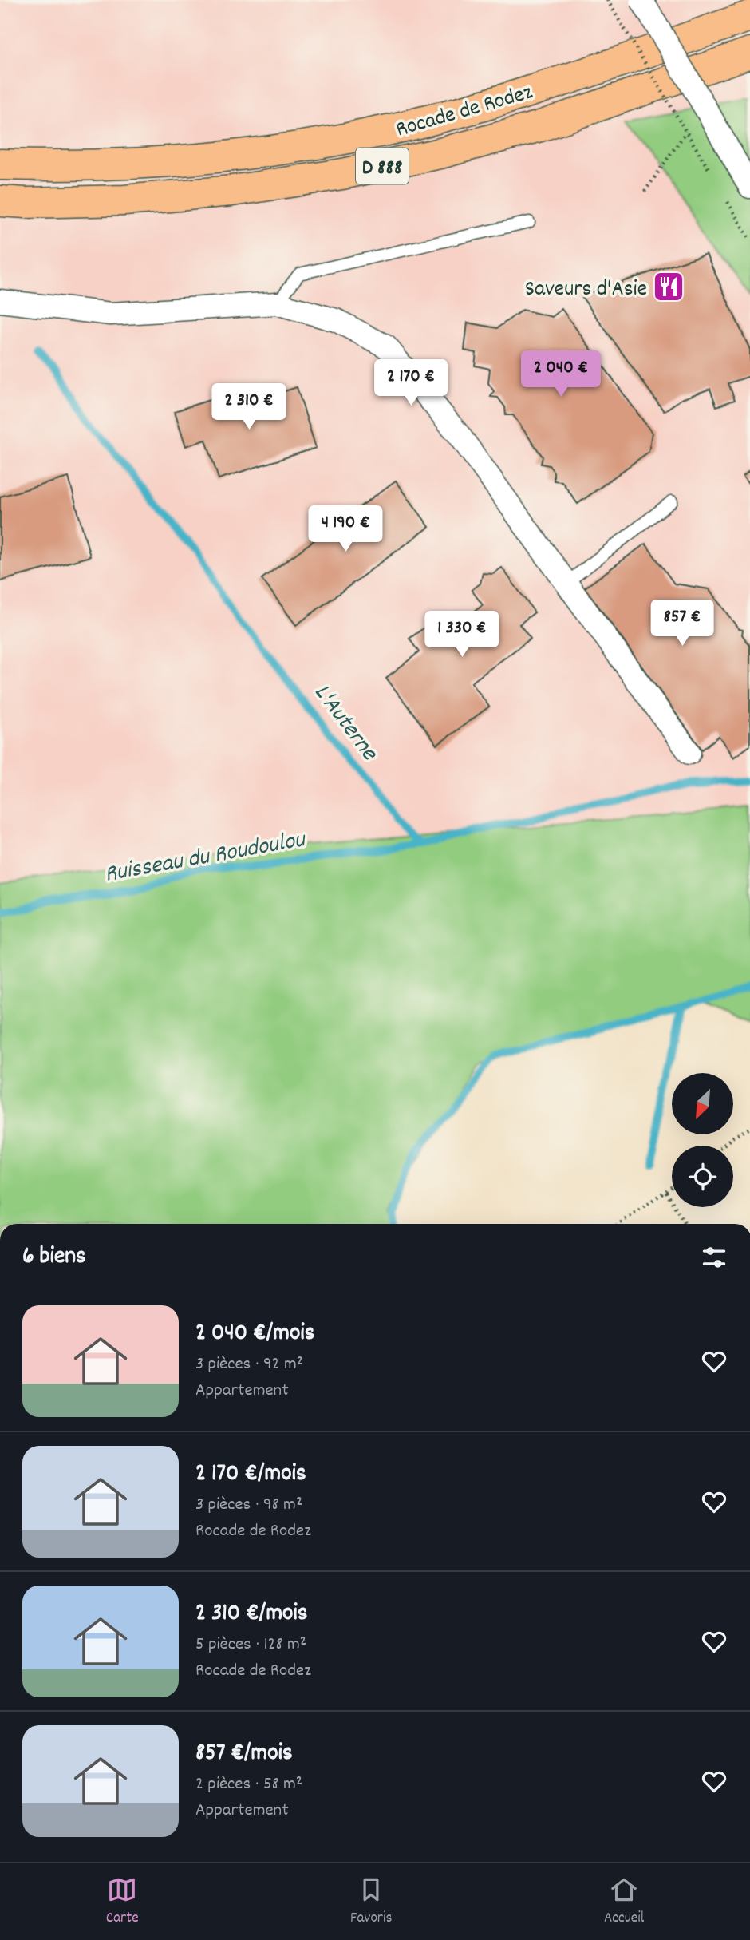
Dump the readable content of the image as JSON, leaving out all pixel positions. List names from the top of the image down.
{
  "streets": {
    "highway": ["Rocade de Rodez", "D 888"]
  },
  "water": ["L'Auterne", "Ruisseau du Roudoulou"],
  "places": {
    "restaurant": ["Saveurs d'Asie"]
  },
  "north": "bottom left",
  "page": {
    "price": [
      "2 040 €",
      "2 170 €",
      "2 310 €",
      "4 190 €",
      "857 €",
      "1 330 €"
    ],
    "heading": "6 biens",
    "list": [
      {
        "name": "2 040 €/mois",
        "note": "3 pièces · 92 m² · Appartement"
      },
      {
        "name": "2 170 €/mois",
        "note": "3 pièces · 98 m² · Rocade de Rodez"
      },
      {
        "name": "2 310 €/mois",
        "note": "5 pièces · 128 m² · Rocade de Rodez"
      },
      {
        "name": "857 €/mois",
        "note": "2 pièces · 58 m² · Appartement"
      }
    ],
    "tabs": ["Carte", "Favoris", "Accueil"]
  }
}
